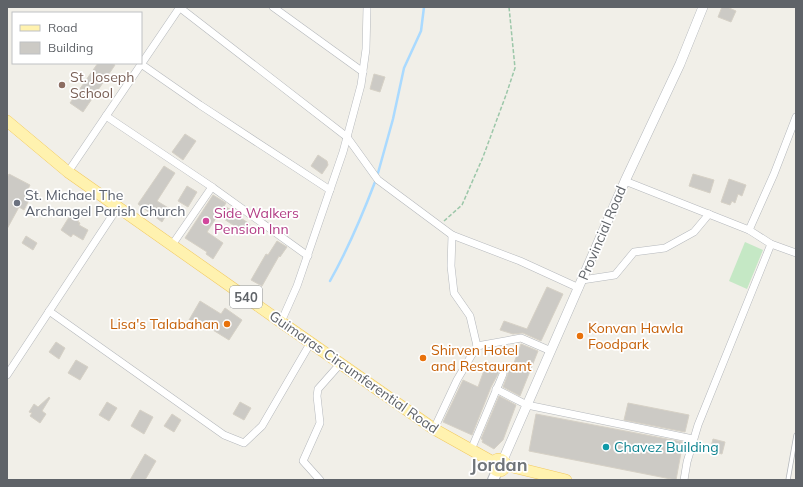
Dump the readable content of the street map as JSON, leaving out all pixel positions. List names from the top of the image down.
{
  "streets": {
    "main road": ["540", "Guimaras Circumferential Road"],
    "street": ["Provincial Road"]
  },
  "crossings": [
    ["Provincial Road", "Guimaras Circumferential Road"]
  ],
  "districts": ["Jordan"],
  "places": [
    "St. Joseph School",
    "St. Michael The Archangel Parish Church",
    "Side Walkers Pension Inn",
    "Lisa's Talabahan",
    "Konvan Hawla Foodpark",
    "Shirven Hotel and Restaurant",
    "Chavez Building"
  ],
  "legend": ["Road", "Building"]
}
